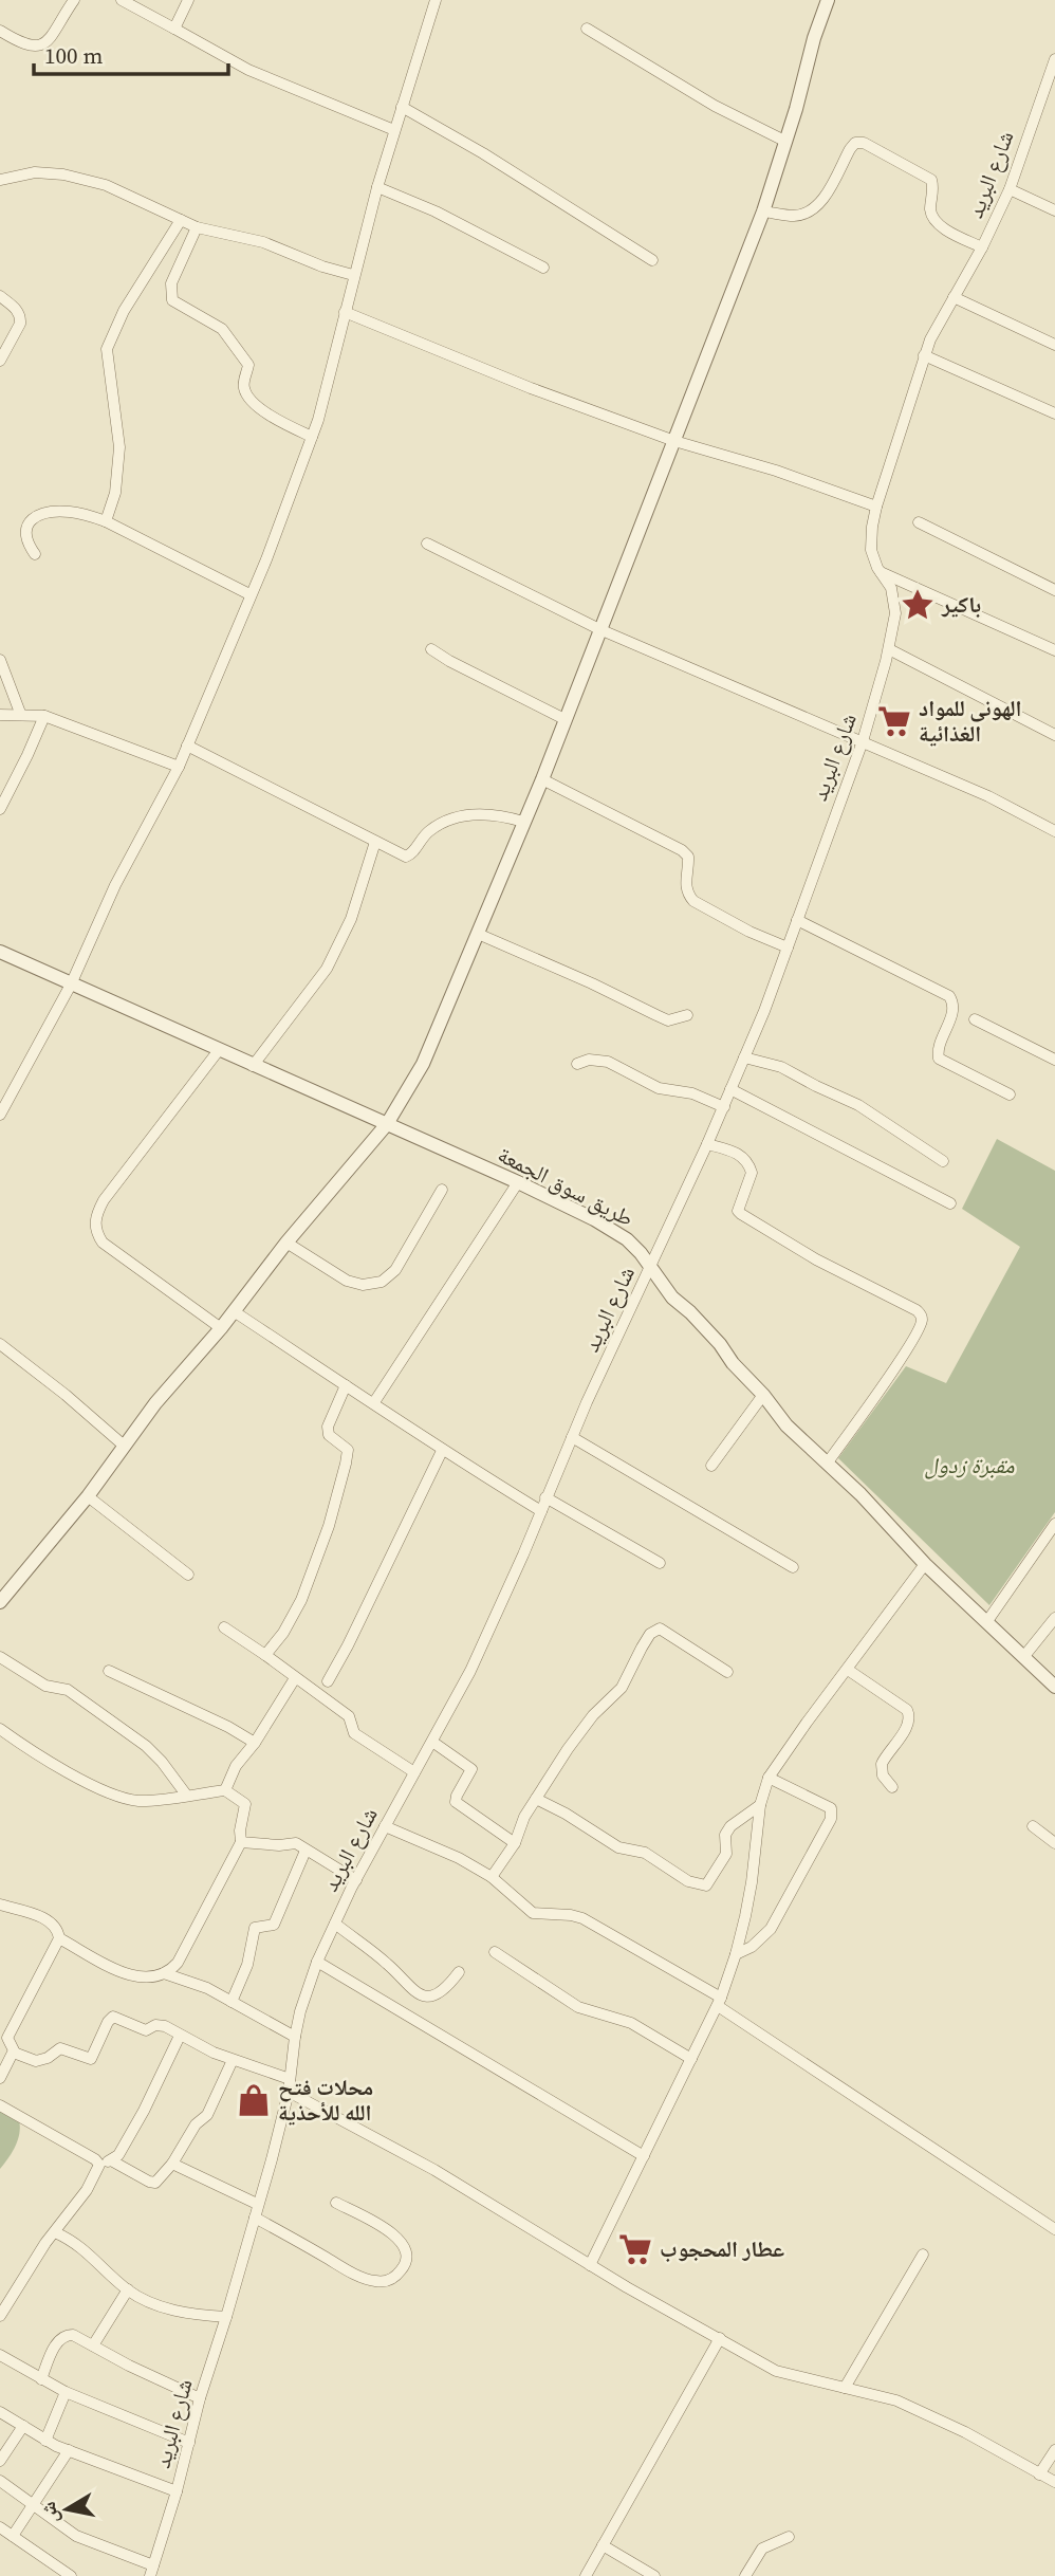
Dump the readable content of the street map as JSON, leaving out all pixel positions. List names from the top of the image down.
{
  "streets": {
    "street": ["شارع البريد", "طريق سوق الجمعة"]
  },
  "crossings": [
    ["شارع البريد", "طريق سوق الجمعة"]
  ],
  "parks": ["مقبرة زدول"],
  "places": {
    "place": ["باكير"],
    "supermarket": ["الهونى للمواد الغذائية", "عطار المحجوب"],
    "shop": ["محلات فتح الله للأحذية"]
  },
  "scale_bar": "100 m",
  "north": "left"
}
